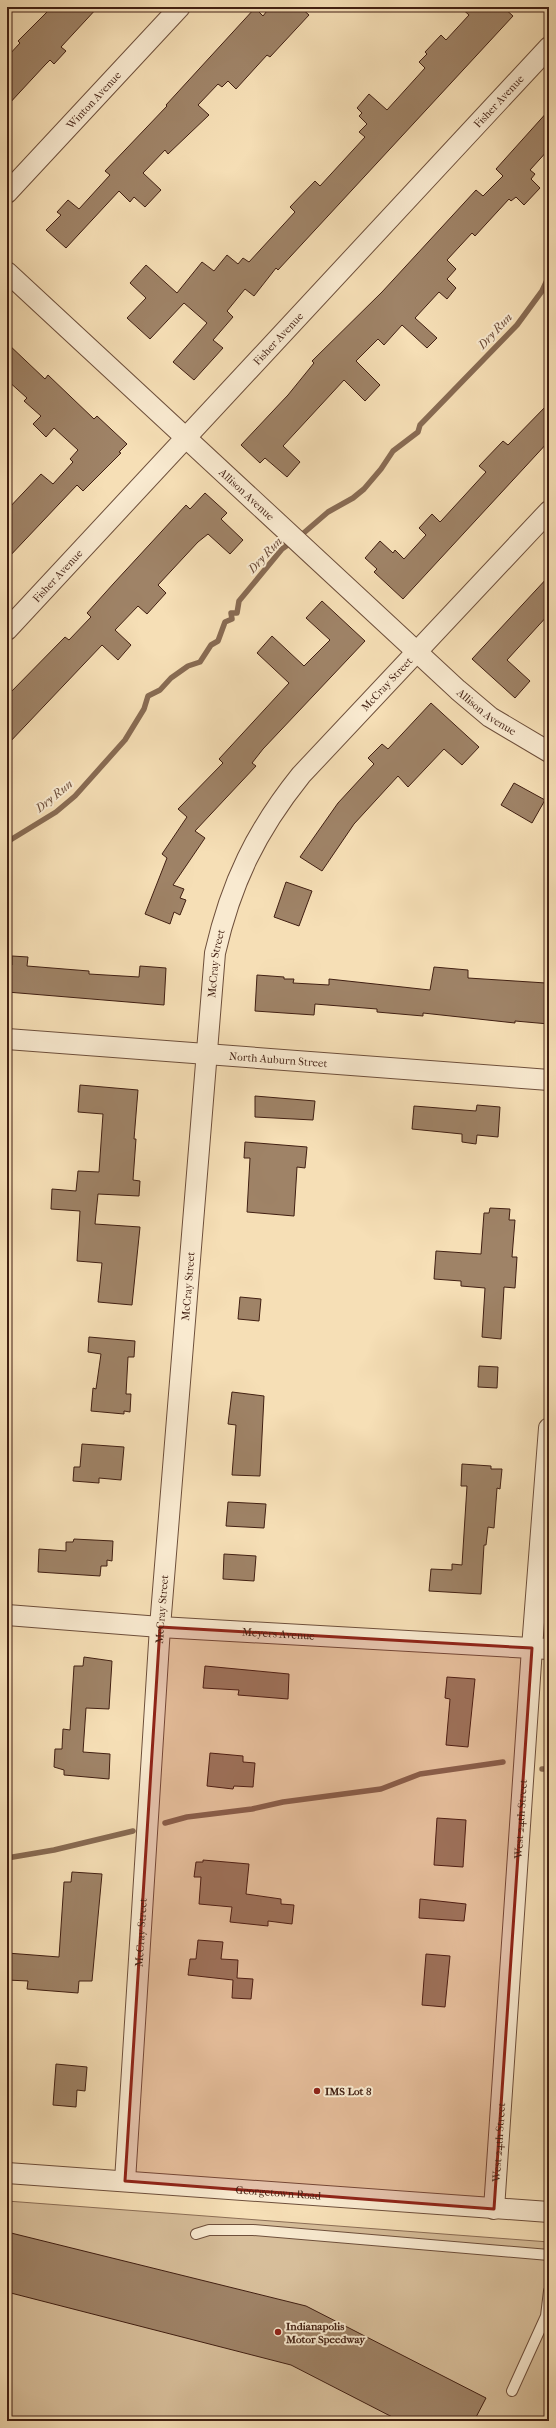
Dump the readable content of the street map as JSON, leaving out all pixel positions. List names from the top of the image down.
{
  "streets": {
    "street": [
      "Winton Avenue",
      "Fisher Avenue",
      "Allison Avenue",
      "McCray Street",
      "North Auburn Street",
      "Meyers Avenue",
      "West 24th Street",
      "Georgetown Road"
    ]
  },
  "crossings": [
    ["Fisher Avenue", "Allison Avenue"],
    ["Allison Avenue", "McCray Street"],
    ["McCray Street", "North Auburn Street"],
    ["McCray Street", "Meyers Avenue"],
    ["McCray Street", "Georgetown Road"],
    ["Meyers Avenue", "West 24th Street"],
    ["West 24th Street", "Georgetown Road"]
  ],
  "water": ["Dry Run"],
  "places": ["IMS Lot 8", "Indianapolis Motor Speedway"]
}
